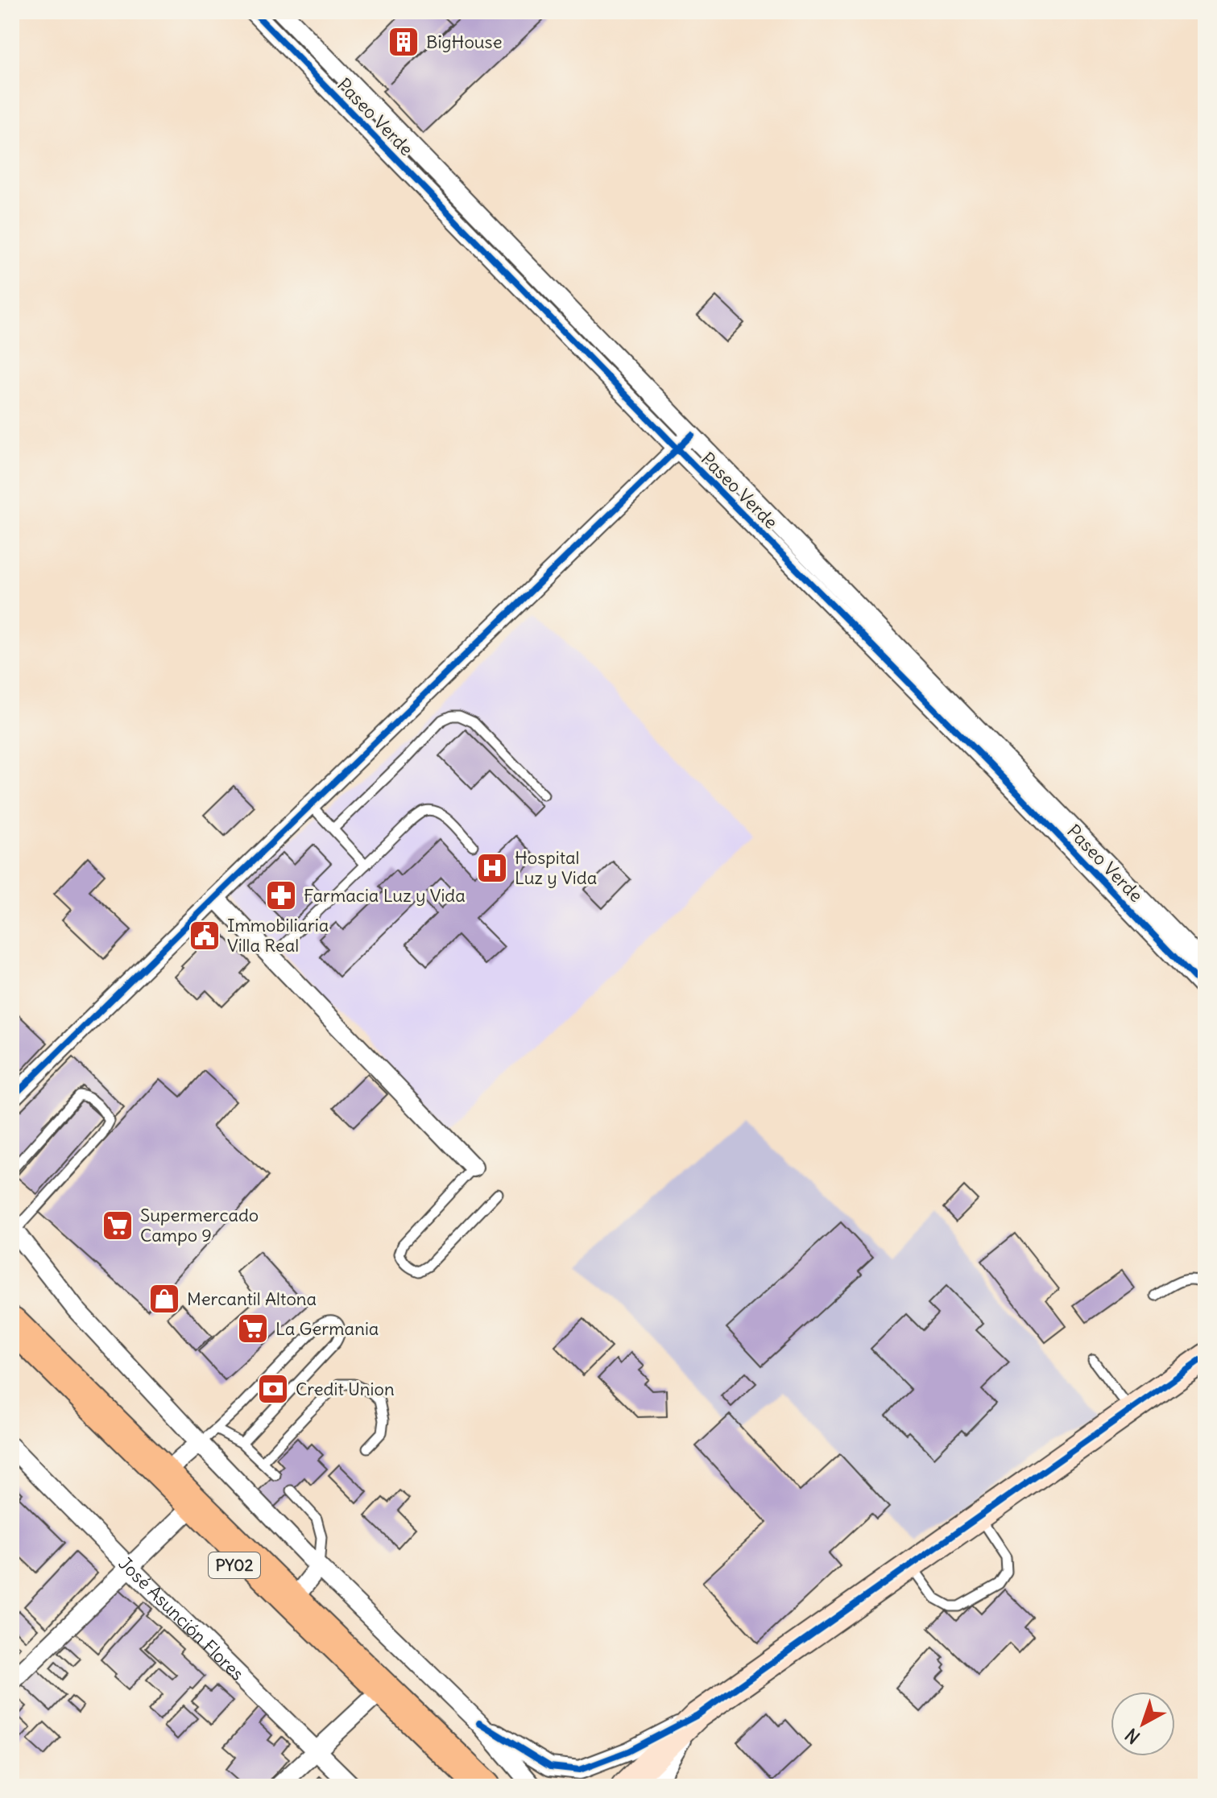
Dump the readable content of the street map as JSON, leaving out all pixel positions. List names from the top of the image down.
{
  "streets": {
    "highway": ["PY02"],
    "street": ["Paseo Verde", "José Asunción Flores"]
  },
  "places": {
    "building": ["BigHouse"],
    "hospital": ["Hospital Luz y Vida"],
    "pharmacy": ["Farmacia Luz y Vida"],
    "public building": ["Immobiliaria Villa Real"],
    "supermarket": ["Supermercado Campo 9", "La Germania"],
    "shop": ["Mercantil Altona"],
    "bank": ["Credit Union"]
  },
  "north": "bottom left"
}
